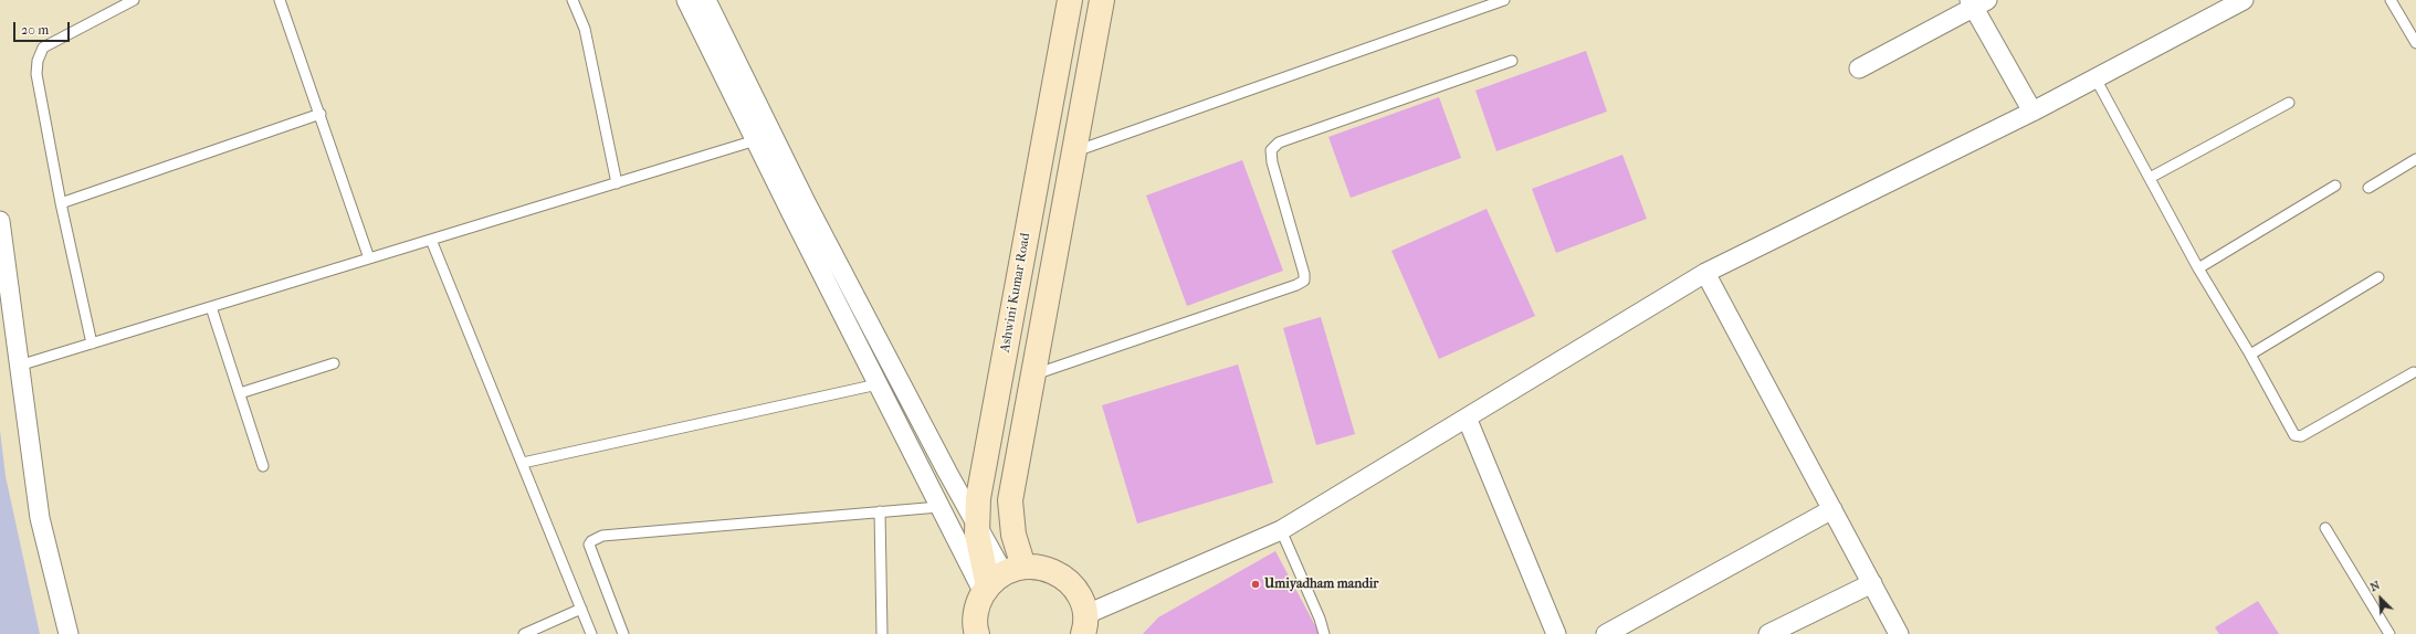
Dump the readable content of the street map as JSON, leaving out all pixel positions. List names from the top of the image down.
{
  "streets": {
    "main road": ["Ashwini Kumar Road"]
  },
  "places": ["Umiyadham mandir"],
  "scale_bar": "20 m",
  "north": "top left"
}
